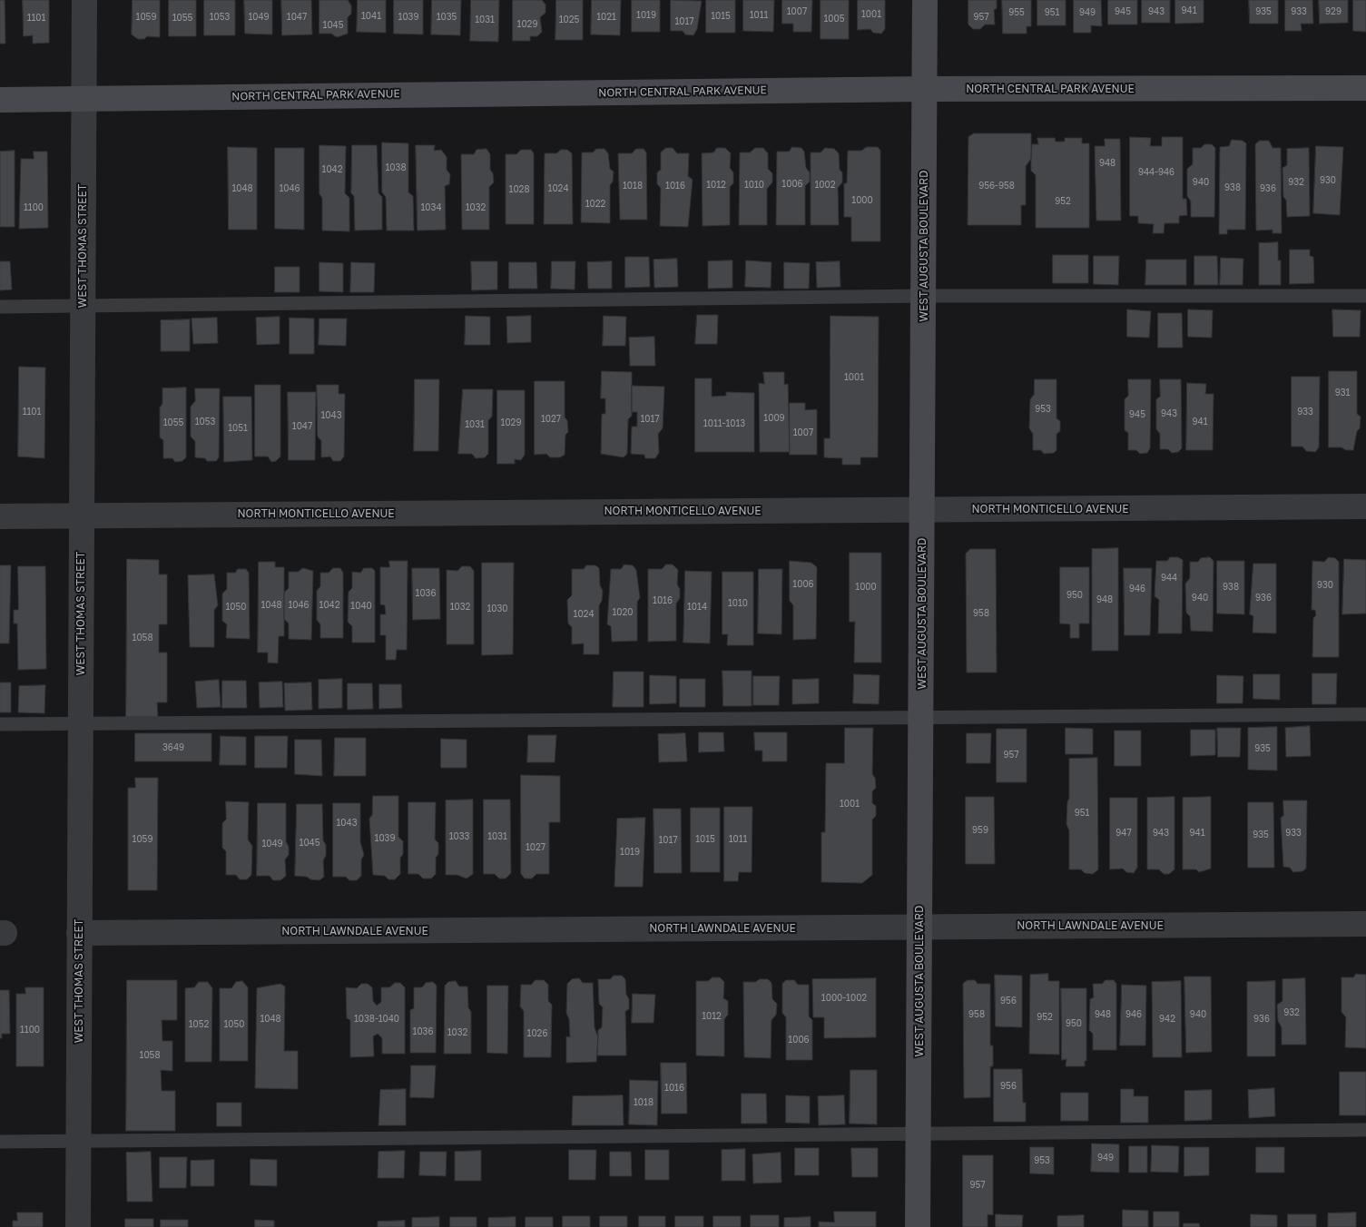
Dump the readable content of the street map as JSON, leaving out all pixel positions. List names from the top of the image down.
{
  "streets": {
    "street": [
      "NORTH CENTRAL PARK AVENUE",
      "WEST THOMAS STREET",
      "WEST AUGUSTA BOULEVARD",
      "NORTH MONTICELLO AVENUE",
      "NORTH LAWNDALE AVENUE"
    ]
  },
  "crossings": [
    ["NORTH CENTRAL PARK AVENUE", "WEST THOMAS STREET"],
    ["NORTH CENTRAL PARK AVENUE", "WEST AUGUSTA BOULEVARD"],
    ["WEST THOMAS STREET", "NORTH MONTICELLO AVENUE"],
    ["WEST THOMAS STREET", "NORTH LAWNDALE AVENUE"],
    ["WEST AUGUSTA BOULEVARD", "NORTH MONTICELLO AVENUE"],
    ["WEST AUGUSTA BOULEVARD", "NORTH LAWNDALE AVENUE"]
  ],
  "house_numbers": [
    "941",
    "1007",
    "945",
    "943",
    "935",
    "933",
    "929",
    "955",
    "951",
    "949",
    "1001",
    "1019",
    "1011",
    "1041",
    "1015",
    "1059",
    "1053",
    "1049",
    "1047",
    "1039",
    "1035",
    "1021",
    "957",
    "1101",
    "1055",
    "1005",
    "1031",
    "1025",
    "1017",
    "1029",
    "1045",
    "948",
    "1038",
    "1042",
    "944-946",
    "930",
    "940",
    "932",
    "1006",
    "1012",
    "1010",
    "1002",
    "1018",
    "1016",
    "956-958",
    "938",
    "1048",
    "1046",
    "1024",
    "936",
    "1028",
    "1000",
    "952",
    "1022",
    "1100",
    "1034",
    "1032",
    "1001",
    "931",
    "953",
    "1101",
    "933",
    "943",
    "945",
    "1043",
    "1009",
    "1027",
    "1017",
    "1053",
    "941",
    "1055",
    "1029",
    "1011-1013",
    "1031",
    "1047",
    "1051",
    "1007",
    "944",
    "1006",
    "930",
    "1000",
    "938",
    "946",
    "1036",
    "950",
    "940",
    "936",
    "948",
    "1016",
    "1010",
    "1048",
    "1046",
    "1042",
    "1040",
    "1050",
    "1032",
    "1014",
    "1030",
    "1020",
    "958",
    "1024",
    "1058",
    "3649",
    "935",
    "957",
    "1001",
    "951",
    "1043",
    "959",
    "947",
    "943",
    "941",
    "933",
    "935",
    "1033",
    "1031",
    "1039",
    "1059",
    "1015",
    "1011",
    "1017",
    "1045",
    "1049",
    "1027",
    "1019",
    "1000-1002",
    "956",
    "932",
    "958",
    "948",
    "946",
    "940",
    "1012",
    "952",
    "1048",
    "1038-1040",
    "942",
    "936",
    "950",
    "1052",
    "1050",
    "1100",
    "1036",
    "1032",
    "1026",
    "1006",
    "1058",
    "956",
    "1016",
    "1018",
    "949",
    "953",
    "957"
  ]
}
